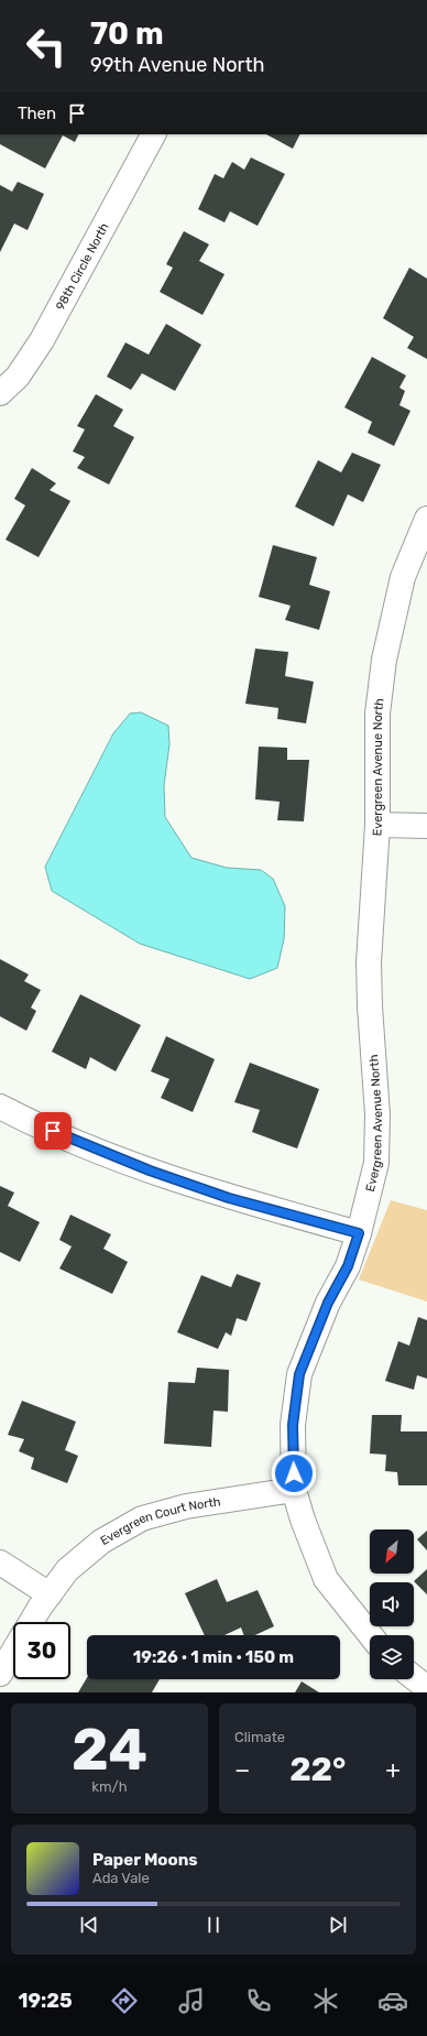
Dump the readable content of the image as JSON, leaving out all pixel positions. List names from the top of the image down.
{
  "streets": {
    "street": ["98th Circle North", "Evergreen Avenue North", "Evergreen Court North"]
  },
  "crossings": [
    ["Evergreen Avenue North", "Evergreen Court North"]
  ],
  "north": "bottom left",
  "page": {
    "turn": ["70 m", "99th Avenue North"],
    "then": "Then",
    "limit": "30",
    "trip": "19:26 · 1 min · 150 m",
    "tile": [
      ["24", "km/h"],
      "Climate"
    ],
    "heat": ["−", "22°", "+"],
    "song": ["Paper Moons", "Ada Vale"],
    "tabs": "19:25"
  }
}
